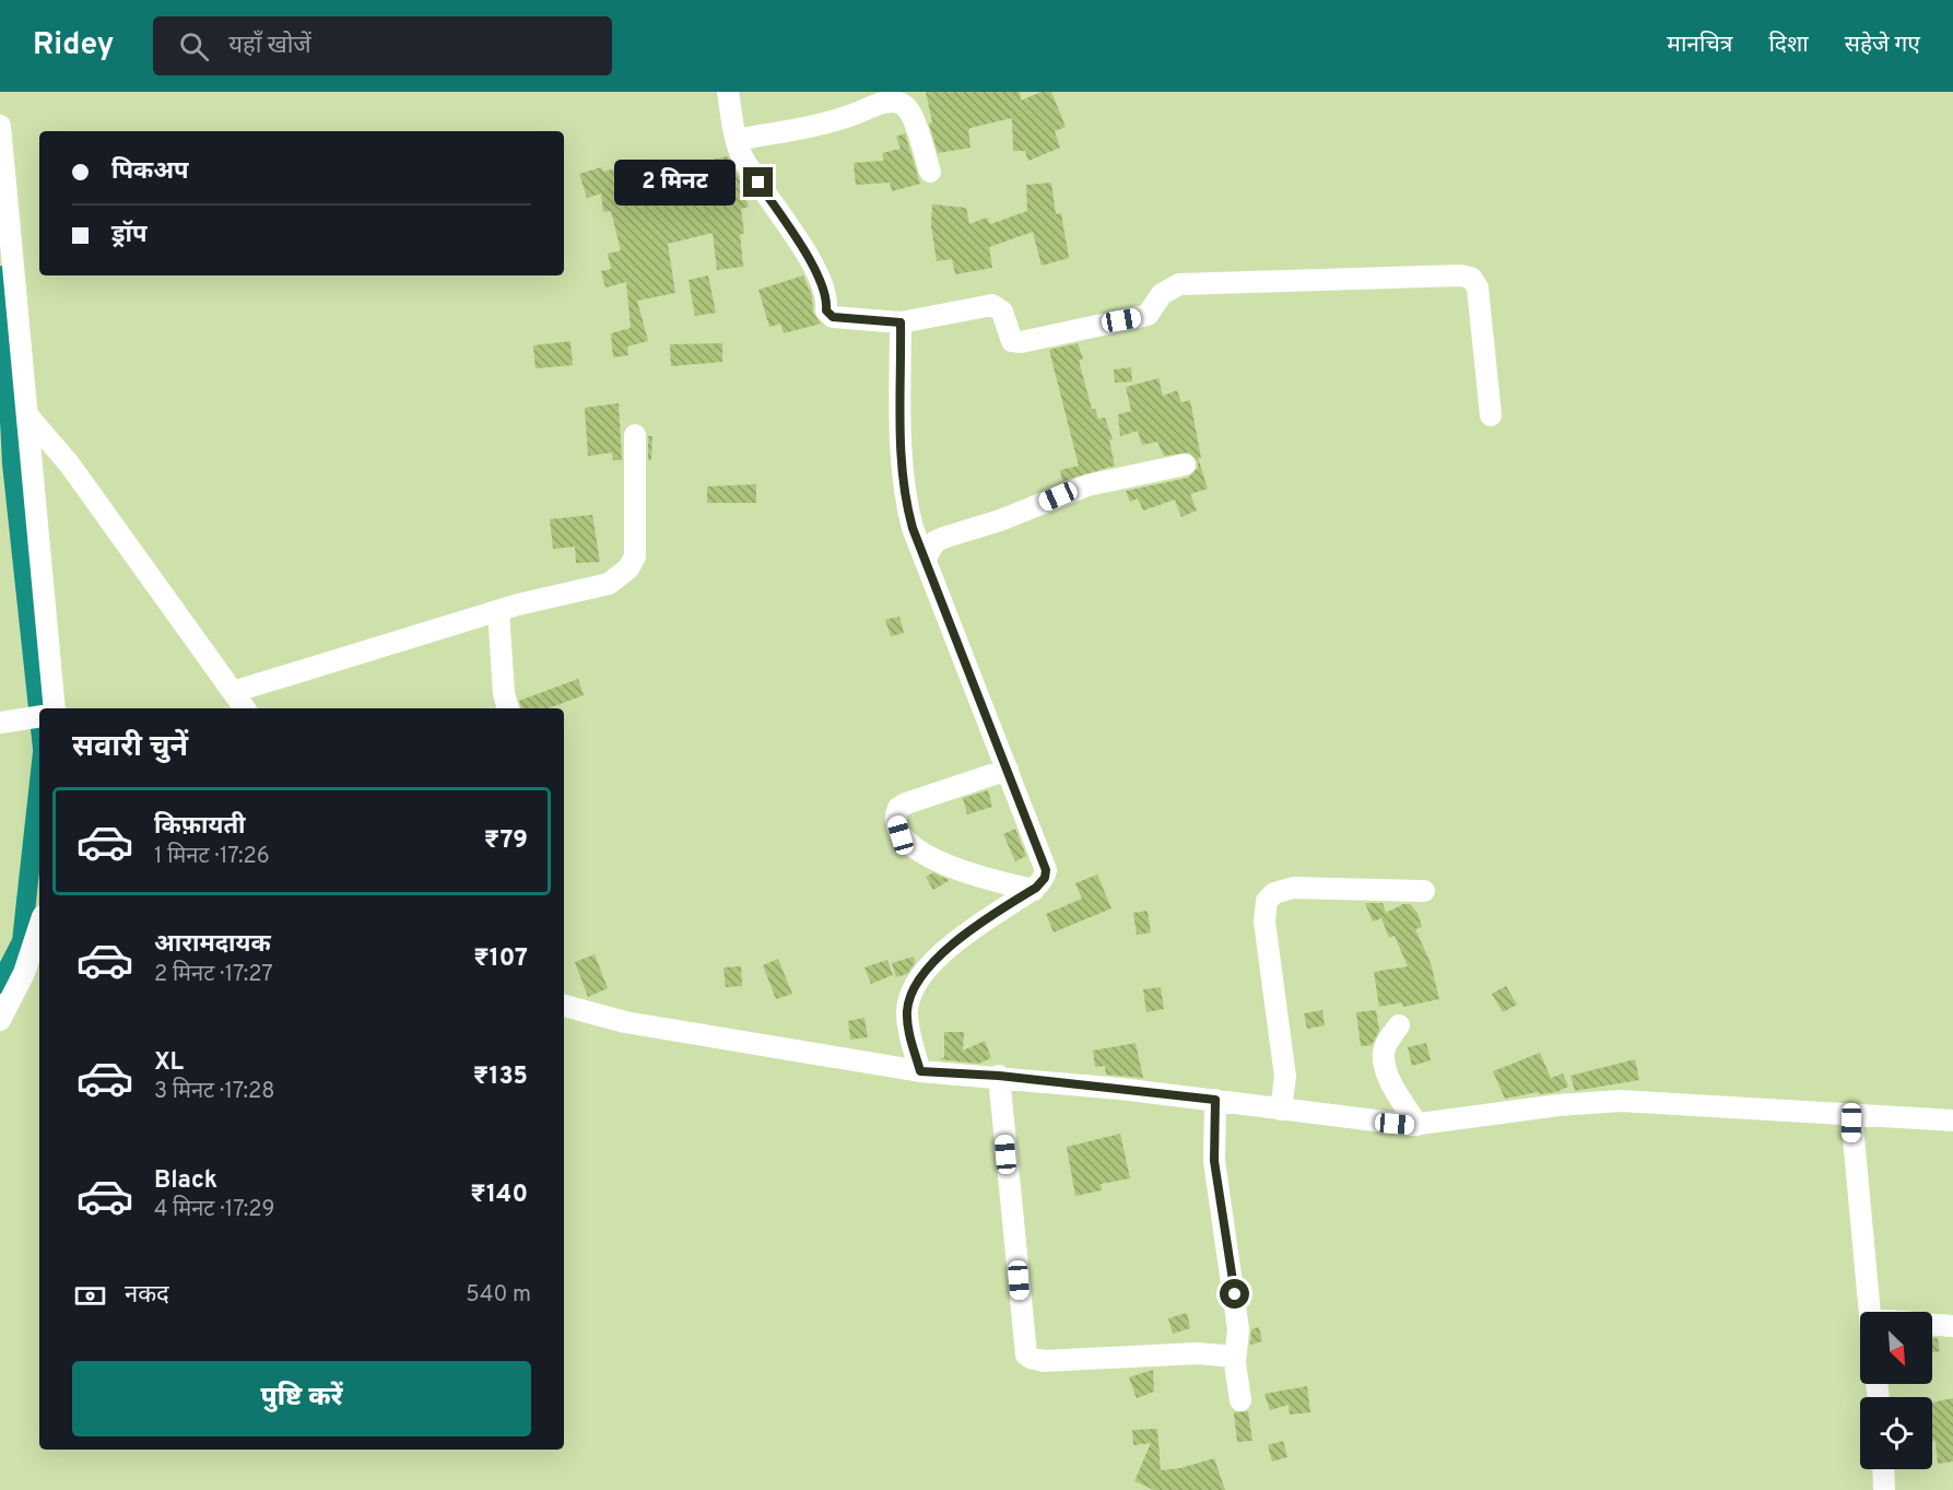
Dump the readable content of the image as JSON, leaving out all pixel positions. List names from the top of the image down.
{
  "north": "bottom right",
  "page": {
    "header": "Ridey",
    "search": "यहाँ खोजें",
    "nav": ["मानचित्र", "दिशा", "सहेजे गए"],
    "banner": ["पिकअप", "ड्रॉप"],
    "bubble": "2 मिनट",
    "heading": "सवारी चुनें",
    "list": [
      {
        "name": "किफ़ायती",
        "note": "1 मिनट · 17:26",
        "value": "₹79"
      },
      {
        "name": "आरामदायक",
        "note": "2 मिनट · 17:27",
        "value": "₹107"
      },
      {
        "name": "XL",
        "note": "3 मिनट · 17:28",
        "value": "₹135"
      },
      {
        "name": "Black",
        "note": "4 मिनट · 17:29",
        "value": "₹140"
      }
    ],
    "pay": ["नकद", "540 m"],
    "buttons": "पुष्टि करें"
  }
}
